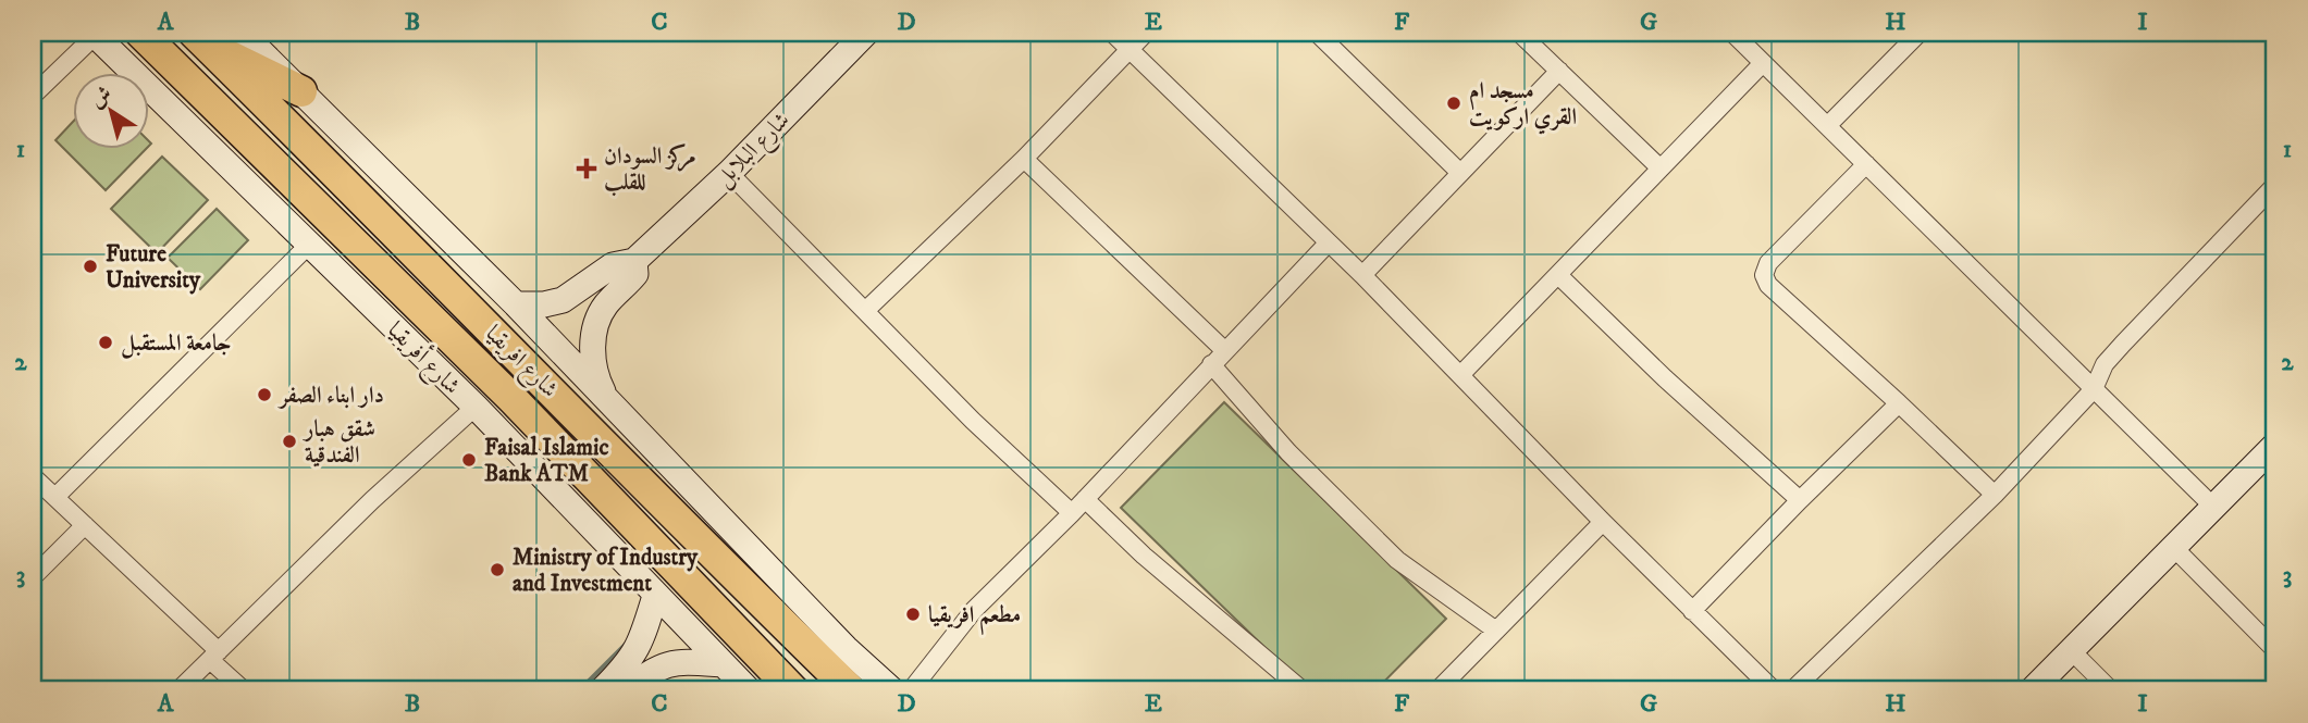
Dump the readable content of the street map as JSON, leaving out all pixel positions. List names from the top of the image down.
{
  "streets": {
    "highway": ["شارع افريقيا"],
    "street": ["شارع البلابل", "شارع أفريقيا"]
  },
  "places": {
    "other": [
      "مسجد ام القري اركويت",
      "Future University",
      "جامعة المستقبل",
      "دار ابناء الصفر",
      "شقق هبار الفندقية",
      "Faisal Islamic Bank ATM",
      "Ministry of Industry and Investment",
      "مطعم افريقيا"
    ],
    "health": ["مركز السودان للقلب"]
  },
  "north": "top left",
  "grid": {
    "columns": [
      "A",
      "B",
      "C",
      "D",
      "E",
      "F",
      "G",
      "H",
      "I"
    ],
    "rows": ["1", "2", "3"]
  }
}
